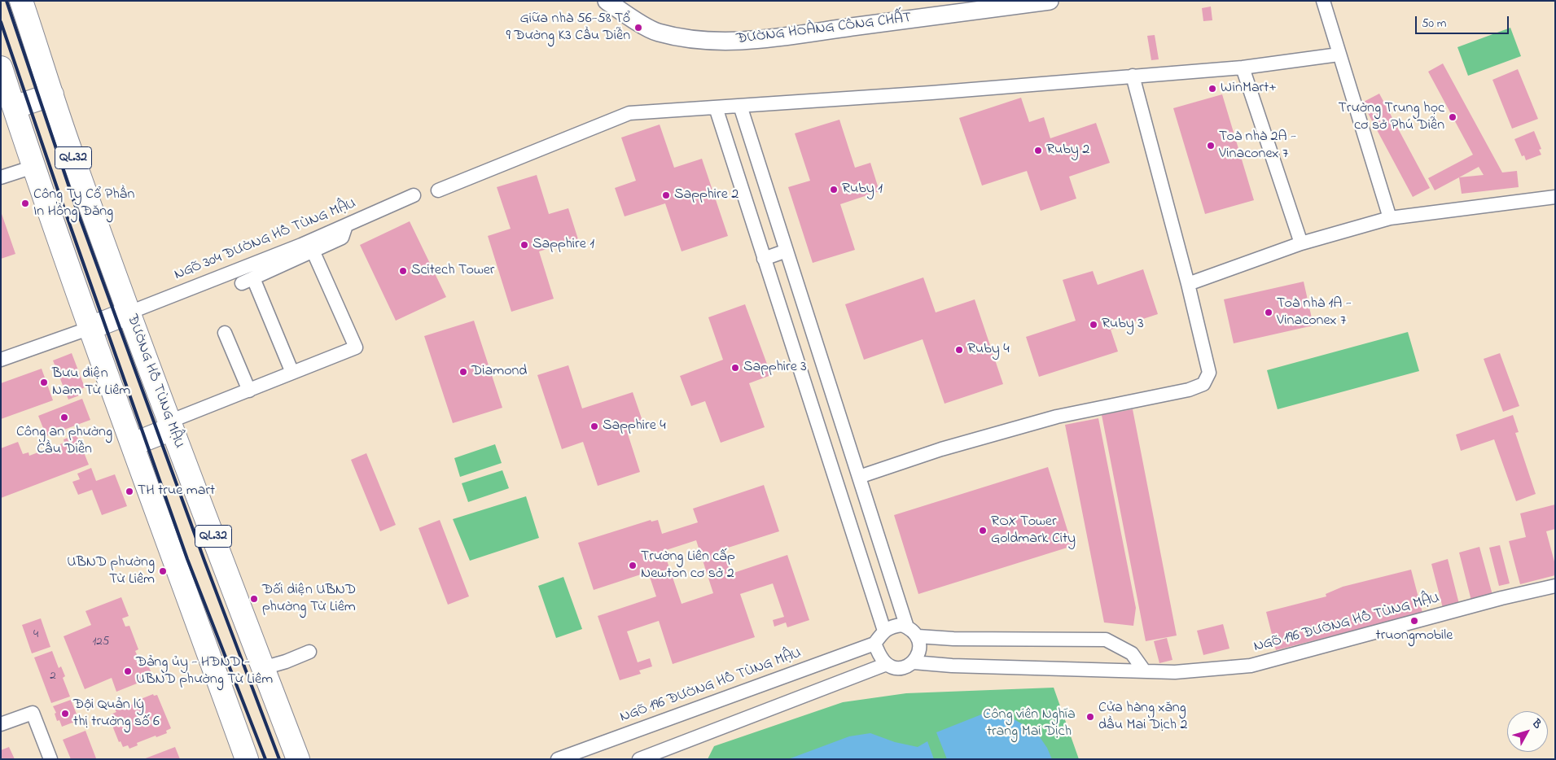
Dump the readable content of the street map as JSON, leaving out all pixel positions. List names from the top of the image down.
{
  "streets": {
    "highway": ["QL.32", "ĐƯỜNG HỒ TÙNG MẬU"],
    "street": ["ĐƯỜNG HOÀNG CÔNG CHẤT", "NGÕ 304 ĐƯỜNG HỒ TÙNG MẬU", "NGÕ 196 ĐƯỜNG HỒ TÙNG MẬU"]
  },
  "crossings": [
    ["NGÕ 304 ĐƯỜNG HỒ TÙNG MẬU", "ĐƯỜNG HỒ TÙNG MẬU"]
  ],
  "parks": ["Công viên Nghĩa trang Mai Dịch"],
  "places": [
    "Giữa nhà 56-58 Tổ 9 Đường K3 Cầu Diễn",
    "WinMart+",
    "Trường Trung học cơ sở Phú Diễn",
    "Toà nhà 2A - Vinaconex 7",
    "Ruby 2",
    "Ruby 1",
    "Sapphire 2",
    "Công Ty Cổ Phần In Hồng Đăng",
    "Sapphire 1",
    "Scitech Tower",
    "Toà nhà 1A - Vinaconex 7",
    "Ruby 3",
    "Ruby 4",
    "Sapphire 3",
    "Diamond",
    "Bưu điện Nam Từ Liêm",
    "Công an phường Cầu Diễn",
    "Sapphire 4",
    "TH true mart",
    "ROX Tower Goldmark City",
    "Trường Liên cấp Newton cơ sở 2",
    "UBND phường Từ Liêm",
    "Đối diện UBND phường Từ Liêm",
    "truongmobile",
    "Đảng ủy - HĐND - UBND phường Từ Liêm",
    "Đội Quản lý thị trường số 6",
    "Cửa hàng xăng dầu Mai Dịch 2"
  ],
  "house_numbers": ["4", "125", "2"],
  "scale_bar": "50 m",
  "north": "top right"
}
